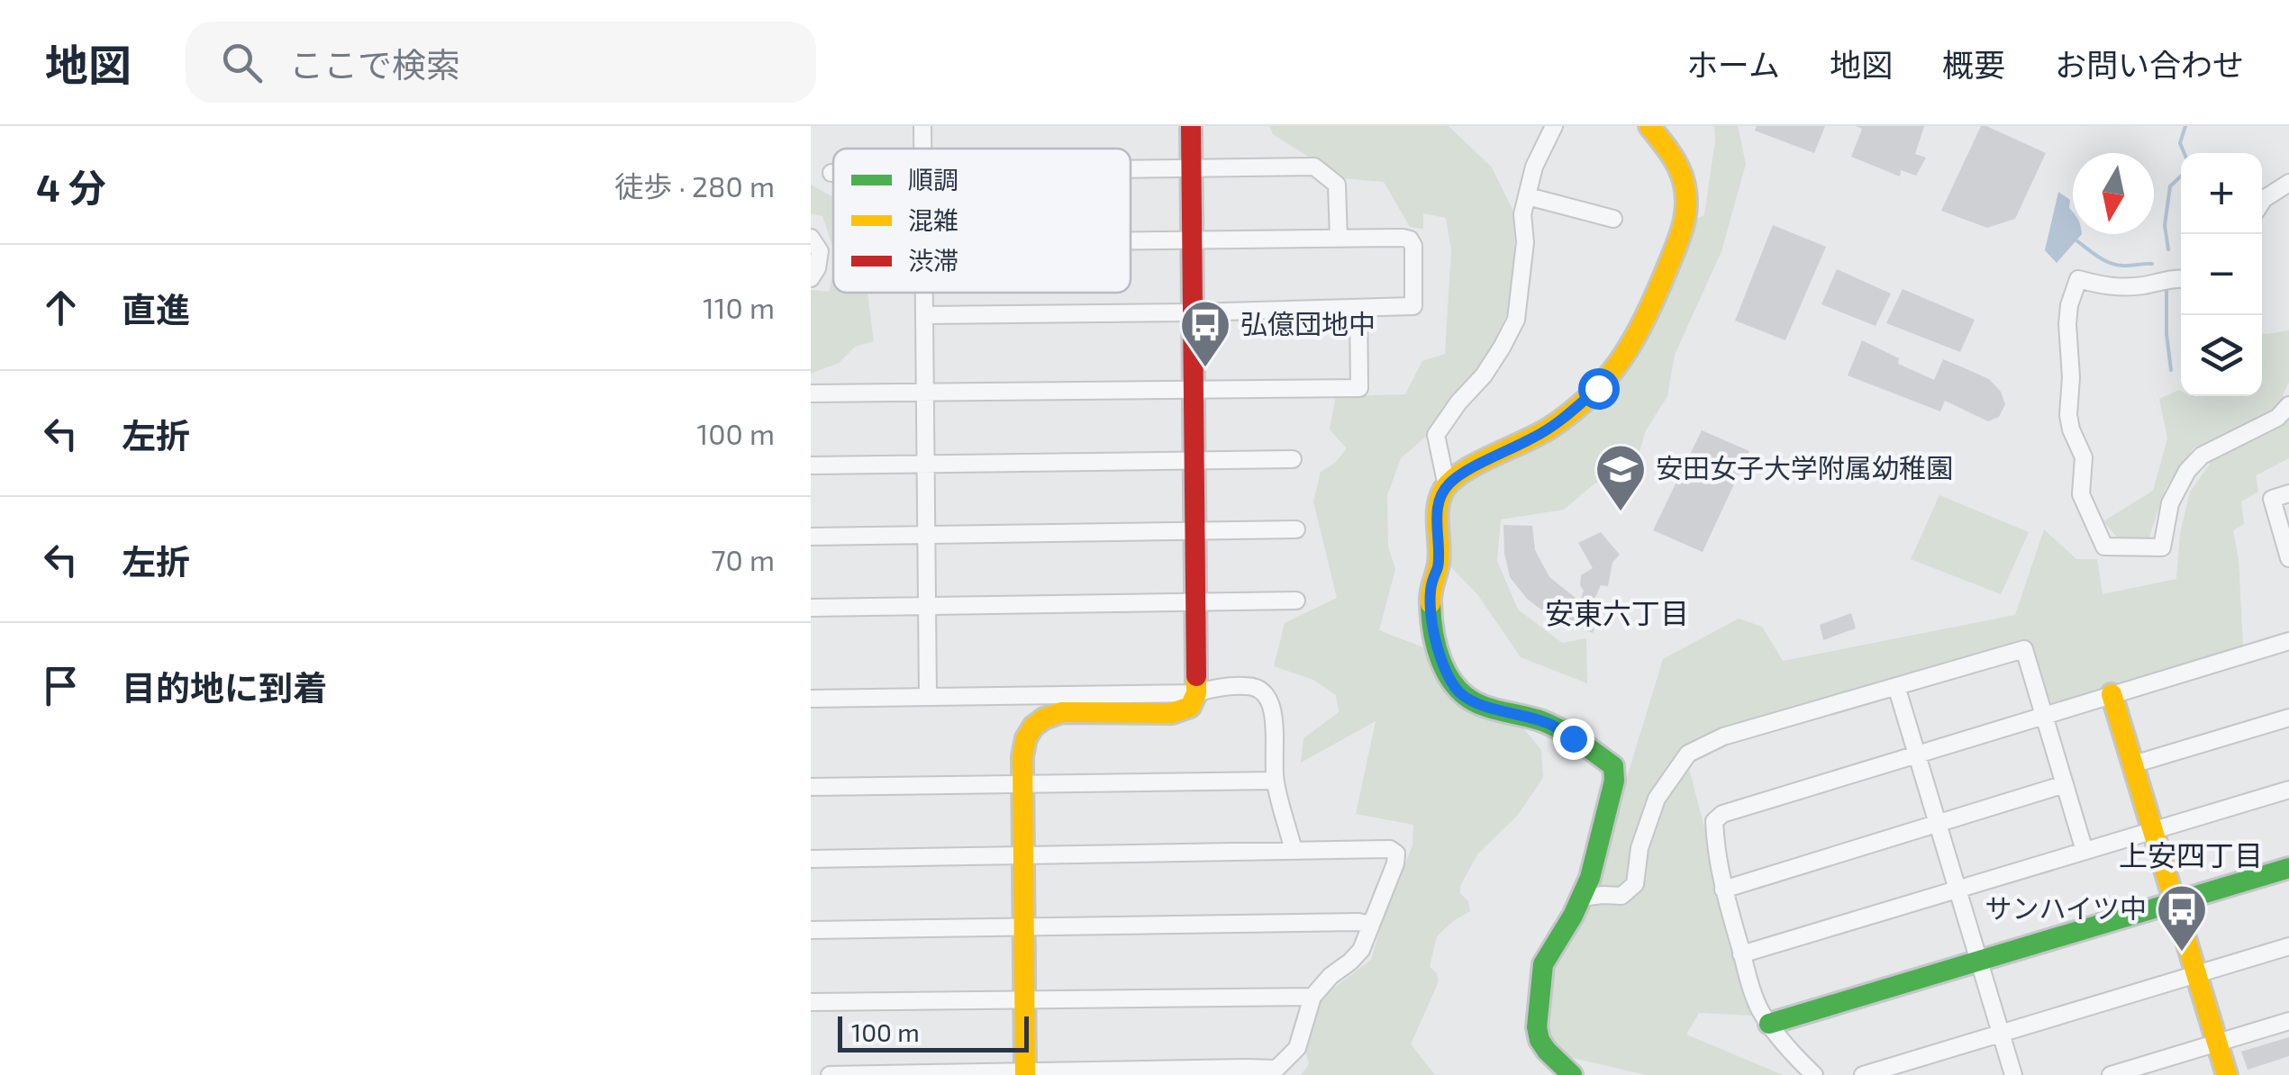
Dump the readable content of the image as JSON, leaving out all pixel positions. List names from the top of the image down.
{
  "districts": ["安東六丁目", "上安四丁目"],
  "places": {
    "bus stop": ["弘億団地中", "サンハイツ中"],
    "school or university": ["安田女子大学附属幼稚園"]
  },
  "legend": ["順調", "混雑", "渋滞"],
  "scale_bar": "100 m",
  "north": "bottom",
  "page": {
    "header": "地図",
    "search": "ここで検索",
    "nav": [
      "ホーム",
      "地図",
      "概要",
      "お問い合わせ"
    ],
    "heading": ["4 分", "徒歩 · 280 m"],
    "map_buttons": ["+", "−"],
    "list": [
      ["直進", "110 m"],
      ["左折", "100 m"],
      ["左折", "70 m"],
      "目的地に到着"
    ],
    "scale": "100 m"
  }
}
